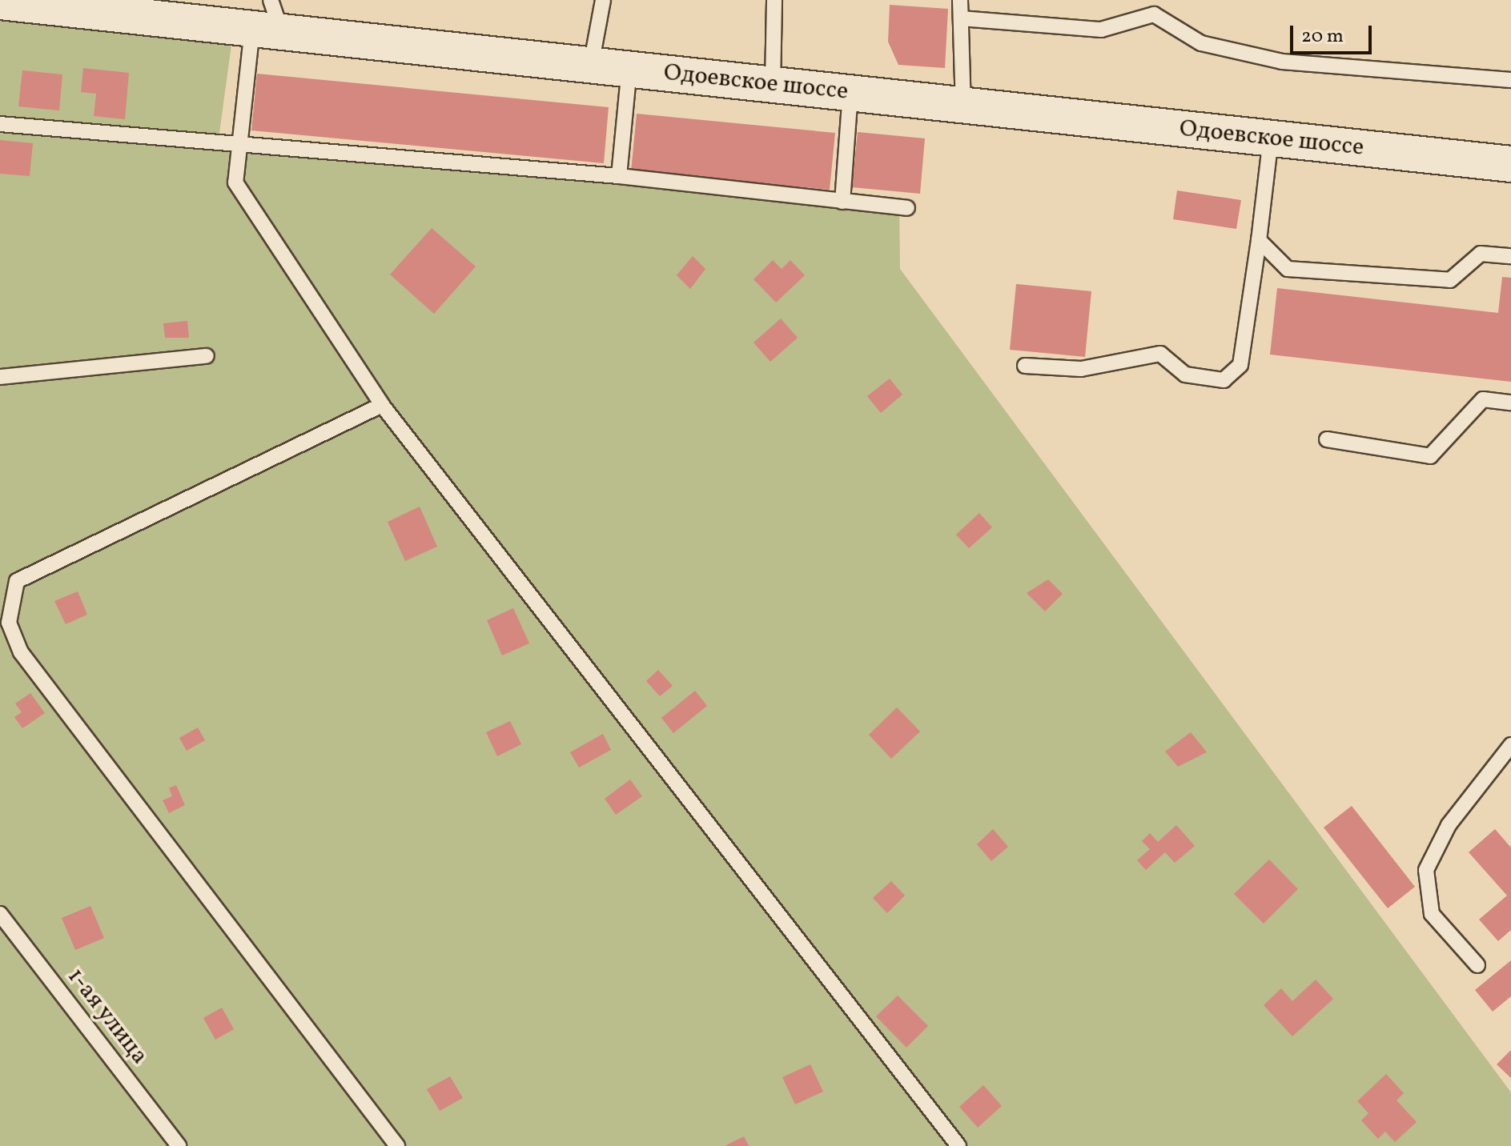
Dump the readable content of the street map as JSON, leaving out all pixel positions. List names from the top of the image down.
{
  "streets": {
    "main road": ["Одоевское шоссе"],
    "lane": ["1-ая улица"]
  },
  "scale_bar": "20 m"
}
